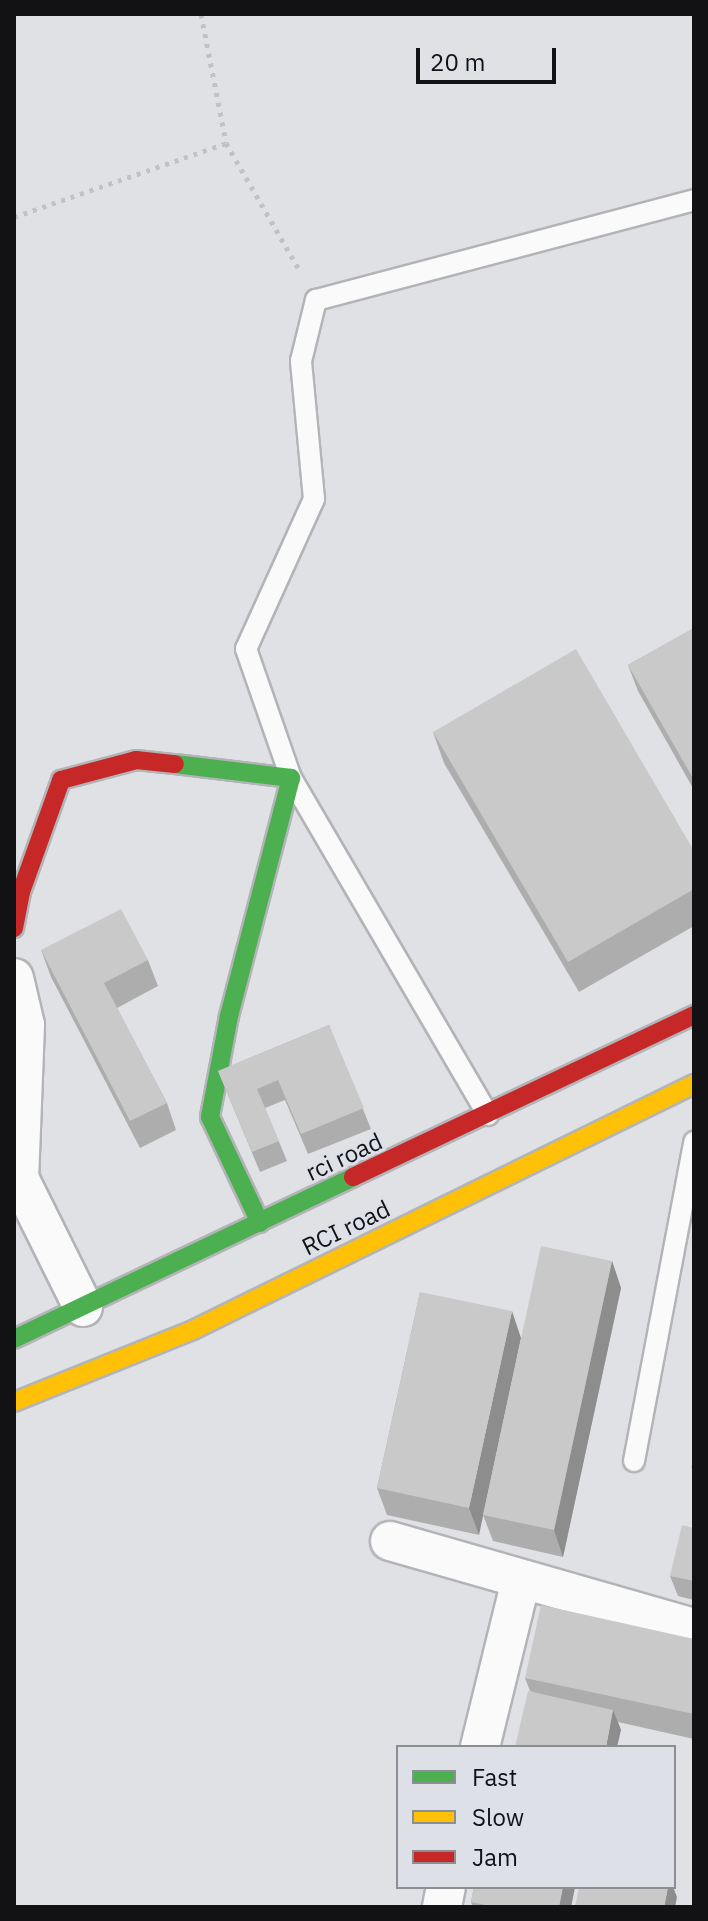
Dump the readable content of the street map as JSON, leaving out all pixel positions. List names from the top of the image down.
{
  "streets": {
    "main road": ["rci road", "RCI road"]
  },
  "legend": ["Fast", "Slow", "Jam"],
  "scale_bar": "20 m"
}
